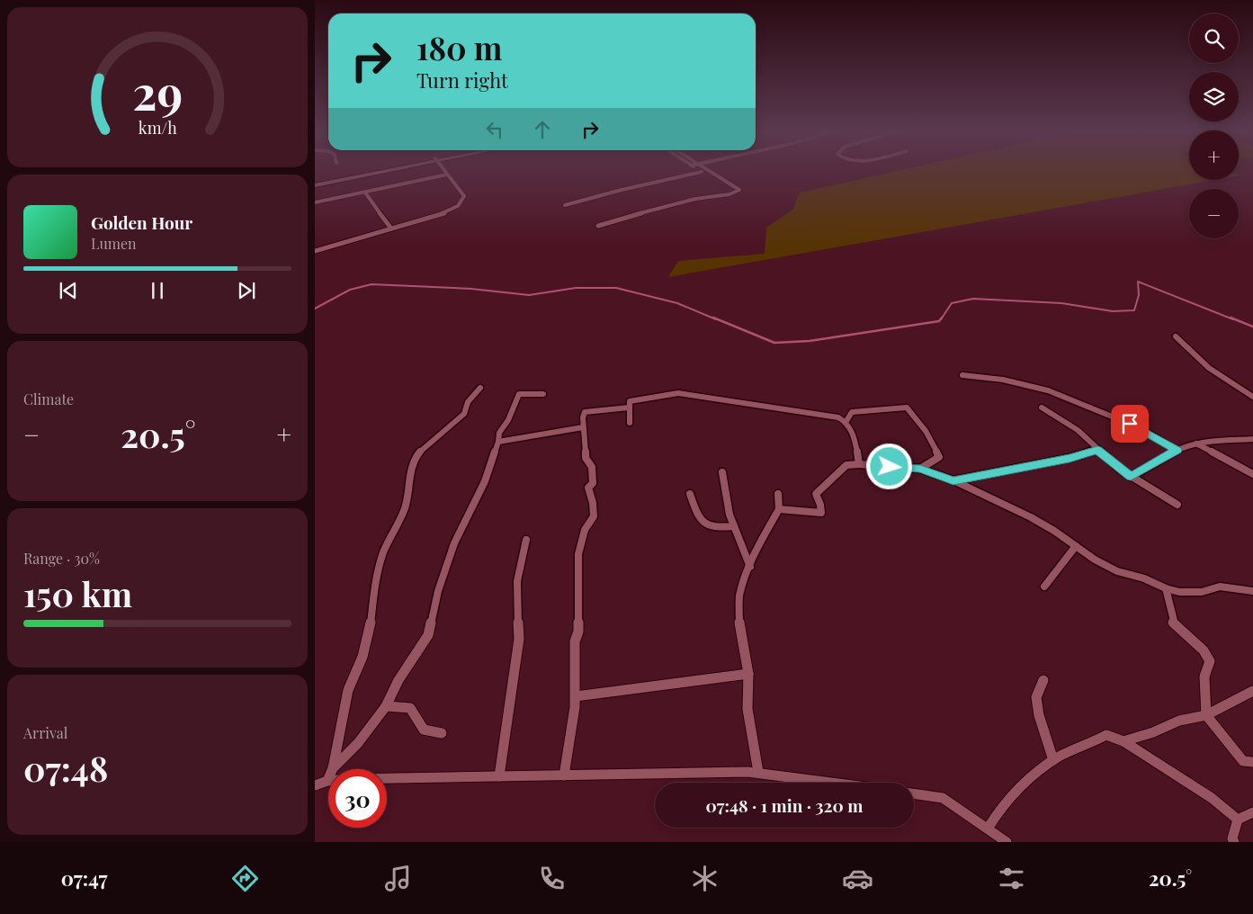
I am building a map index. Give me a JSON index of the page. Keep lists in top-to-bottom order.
{
  "page": {
    "map_buttons": ["+", "−"],
    "turn": ["180 m", "Turn right"],
    "song": ["Golden Hour", "Lumen"],
    "tile": [
      "Climate",
      ["Range · 30%", "150 km"],
      ["Arrival", "07:48"]
    ],
    "heat": ["−", "20.5°", "+"],
    "limit": "30",
    "trip": "07:48 · 1 min · 320 m",
    "tabs": ["07:47", "20.5°"],
    "gauge": ["29", "km/h"]
  }
}
